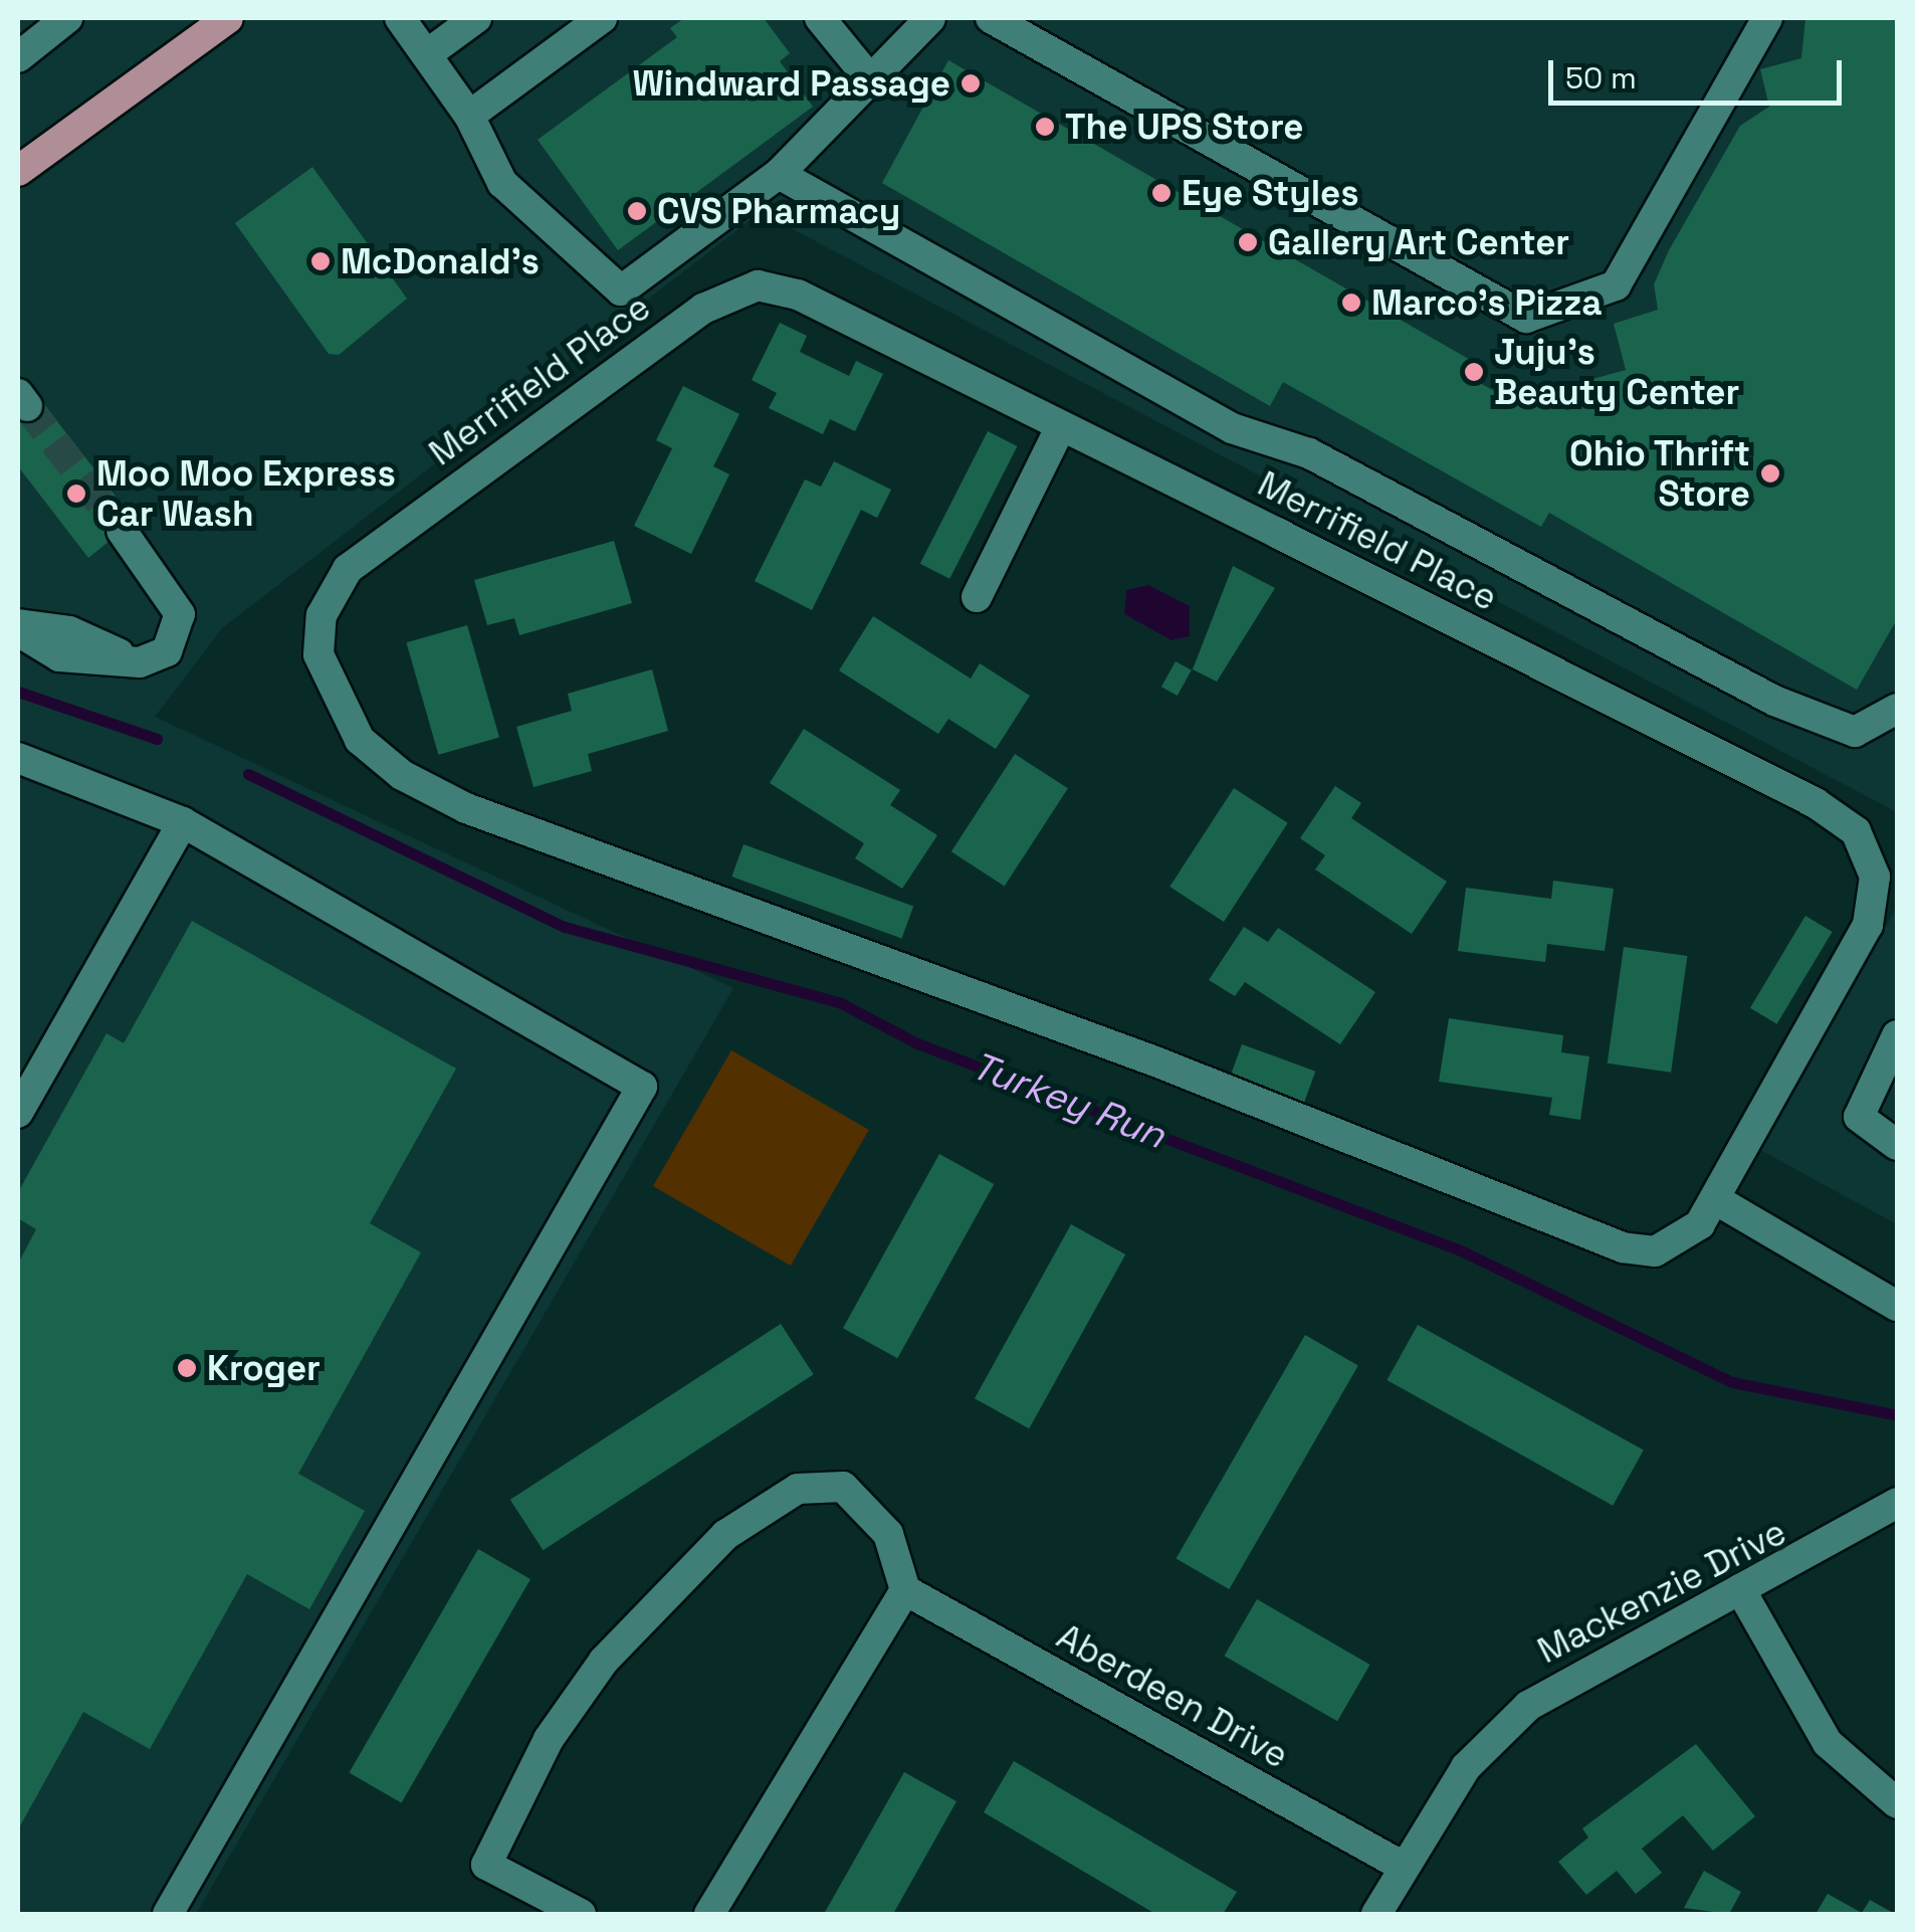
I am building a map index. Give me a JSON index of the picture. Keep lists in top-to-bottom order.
{
  "streets": {
    "street": ["Merrifield Place", "Mackenzie Drive", "Aberdeen Drive"]
  },
  "crossings": [
    ["Mackenzie Drive", "Aberdeen Drive"]
  ],
  "water": ["Turkey Run"],
  "places": [
    "Windward Passage",
    "The UPS Store",
    "Eye Styles",
    "CVS Pharmacy",
    "Gallery Art Center",
    "McDonald's",
    "Marco's Pizza",
    "Juju's Beauty Center",
    "Ohio Thrift Store",
    "Moo Moo Express Car Wash",
    "Kroger"
  ],
  "scale_bar": "50 m"
}
